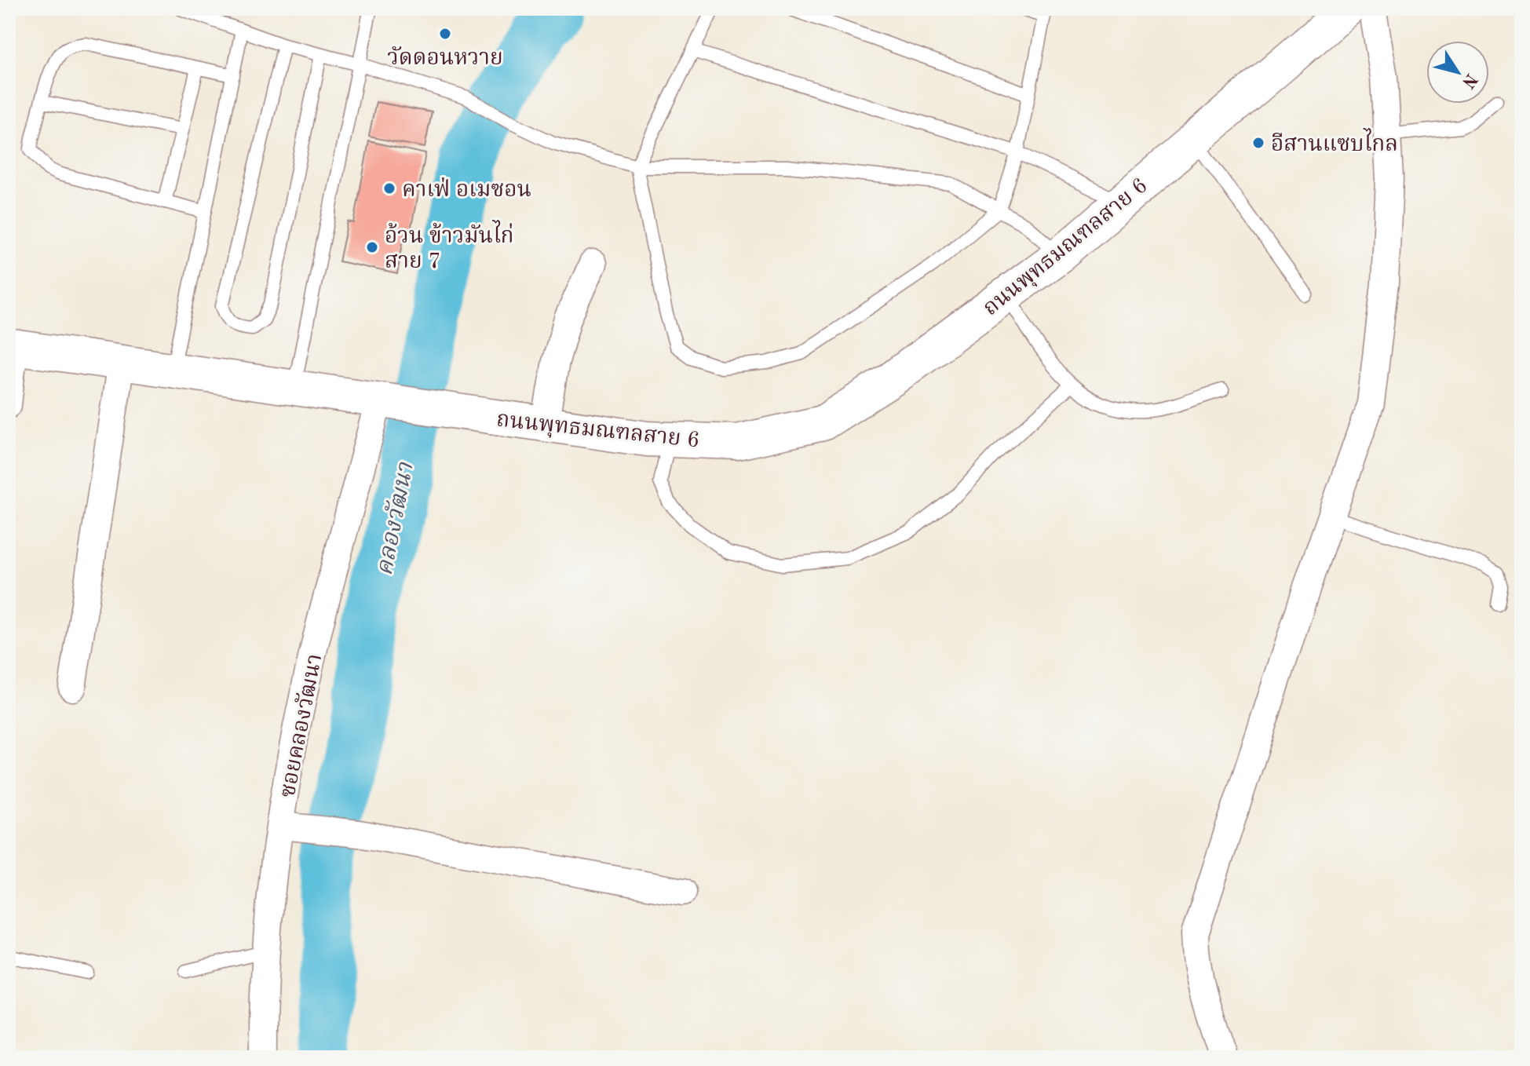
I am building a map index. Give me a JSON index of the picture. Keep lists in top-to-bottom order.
{
  "streets": {
    "main road": ["ถนนพุทธมณฑลสาย 6"],
    "street": ["ซอยคลองวัฒนา"]
  },
  "crossings": [
    ["ถนนพุทธมณฑลสาย 6", "ซอยคลองวัฒนา"]
  ],
  "water": ["คลองวัฒนา"],
  "places": [
    "วัดดอนหวาย",
    "อีสานแซบไกล",
    "คาเฟ่ อเมซอน",
    "อ้วน ข้าวมันไก่ สาย 7"
  ],
  "north": "bottom right"
}
